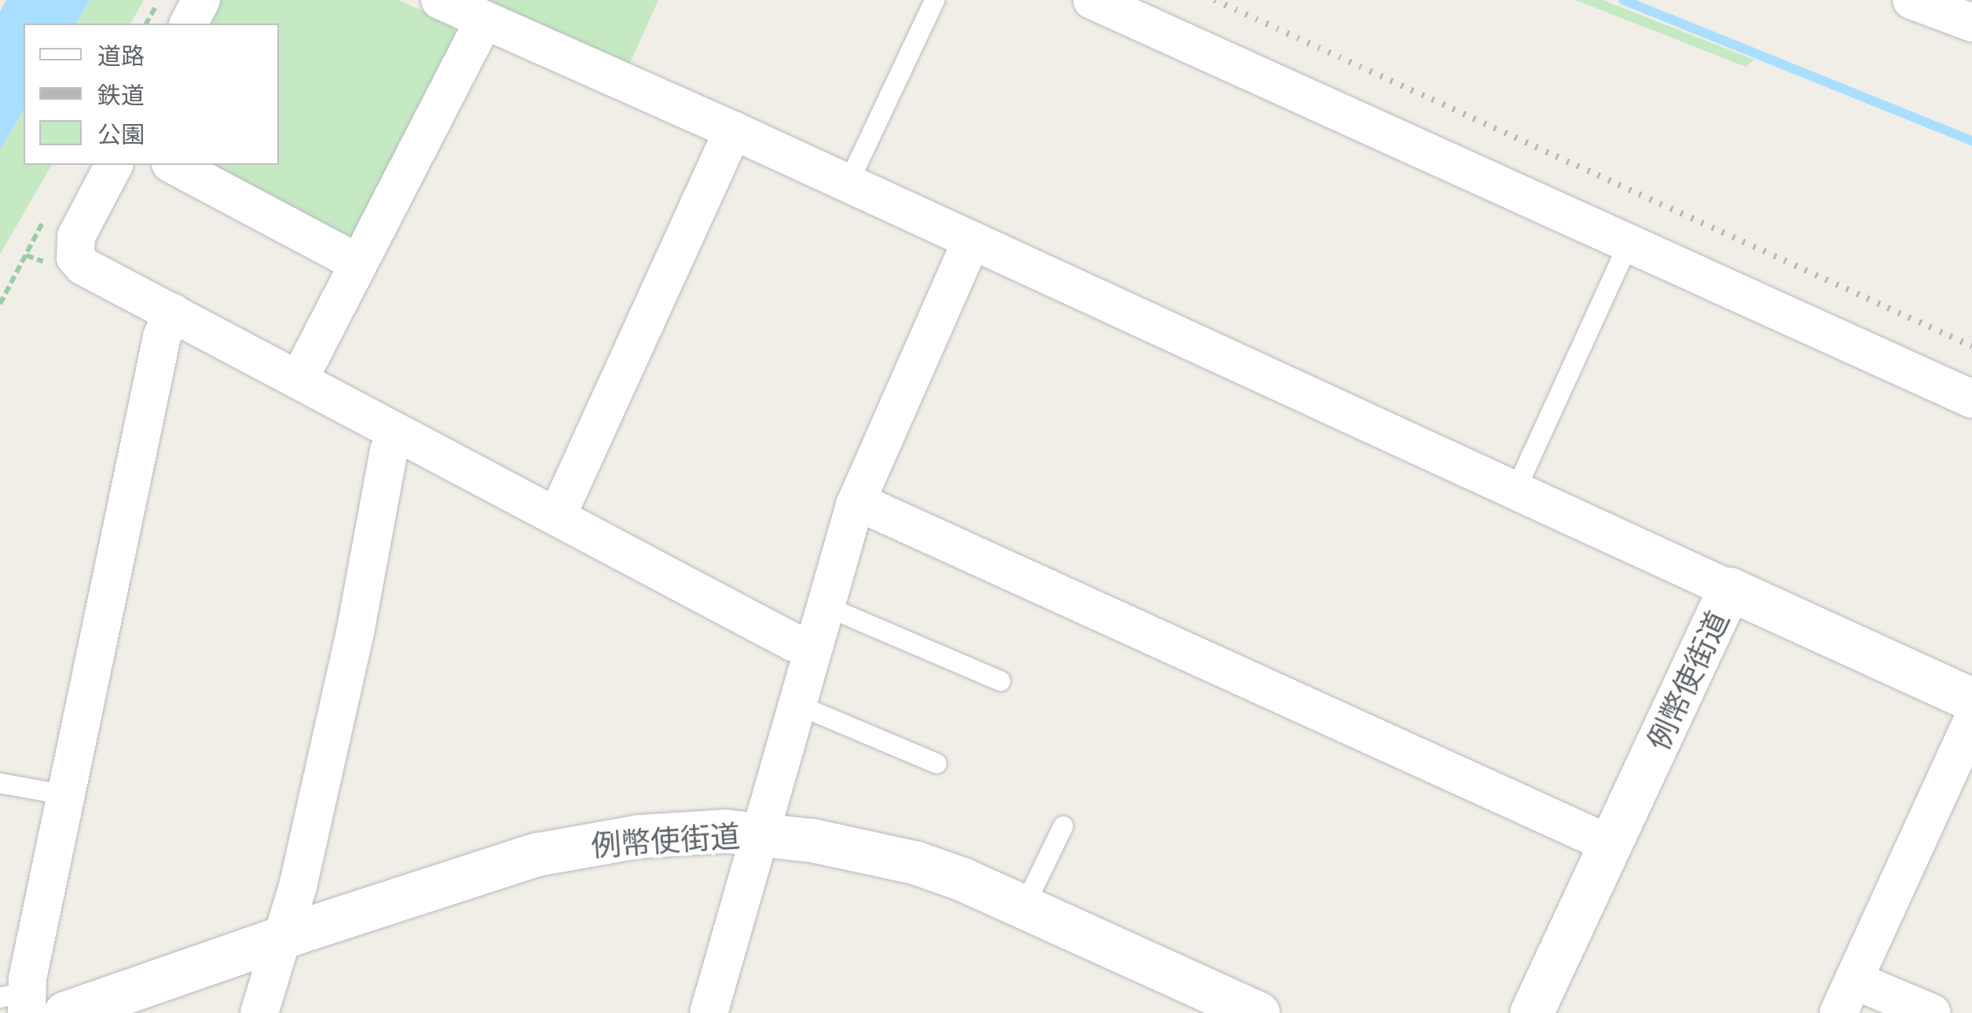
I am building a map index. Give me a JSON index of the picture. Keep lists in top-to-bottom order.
{
  "streets": {
    "main road": ["例幣使街道"]
  },
  "legend": ["道路", "鉄道", "公園"]
}
